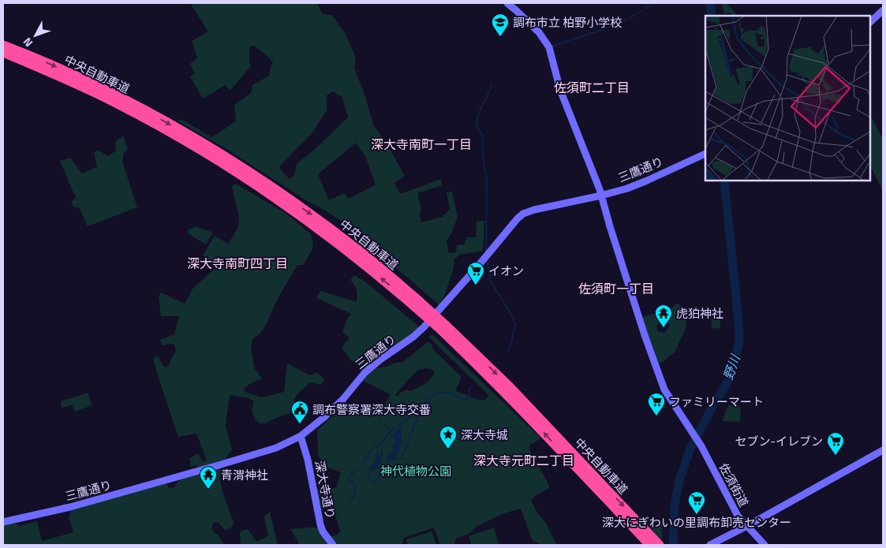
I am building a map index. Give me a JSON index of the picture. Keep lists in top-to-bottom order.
{
  "streets": {
    "highway": ["中央自動車道"],
    "street": ["三鷹通り", "佐須街道", "深大寺通り"]
  },
  "crossings": [
    ["三鷹通り", "佐須街道"],
    ["三鷹通り", "深大寺通り"]
  ],
  "districts": [
    "佐須町二丁目",
    "深大寺南町一丁目",
    "深大寺南町四丁目",
    "佐須町一丁目",
    "深大寺元町二丁目"
  ],
  "water": ["野川"],
  "parks": ["神代植物公園"],
  "places": {
    "school or university": ["調布市立 柏野小学校"],
    "supermarket": [
      "イオン",
      "ファミリーマート",
      "セブン-イレブン",
      "深大にぎわいの里調布卸売センター"
    ],
    "temple": ["虎狛神社", "青渭神社"],
    "public building": ["調布警察署深大寺交番"],
    "place": ["深大寺城"]
  },
  "north": "bottom left"
}
